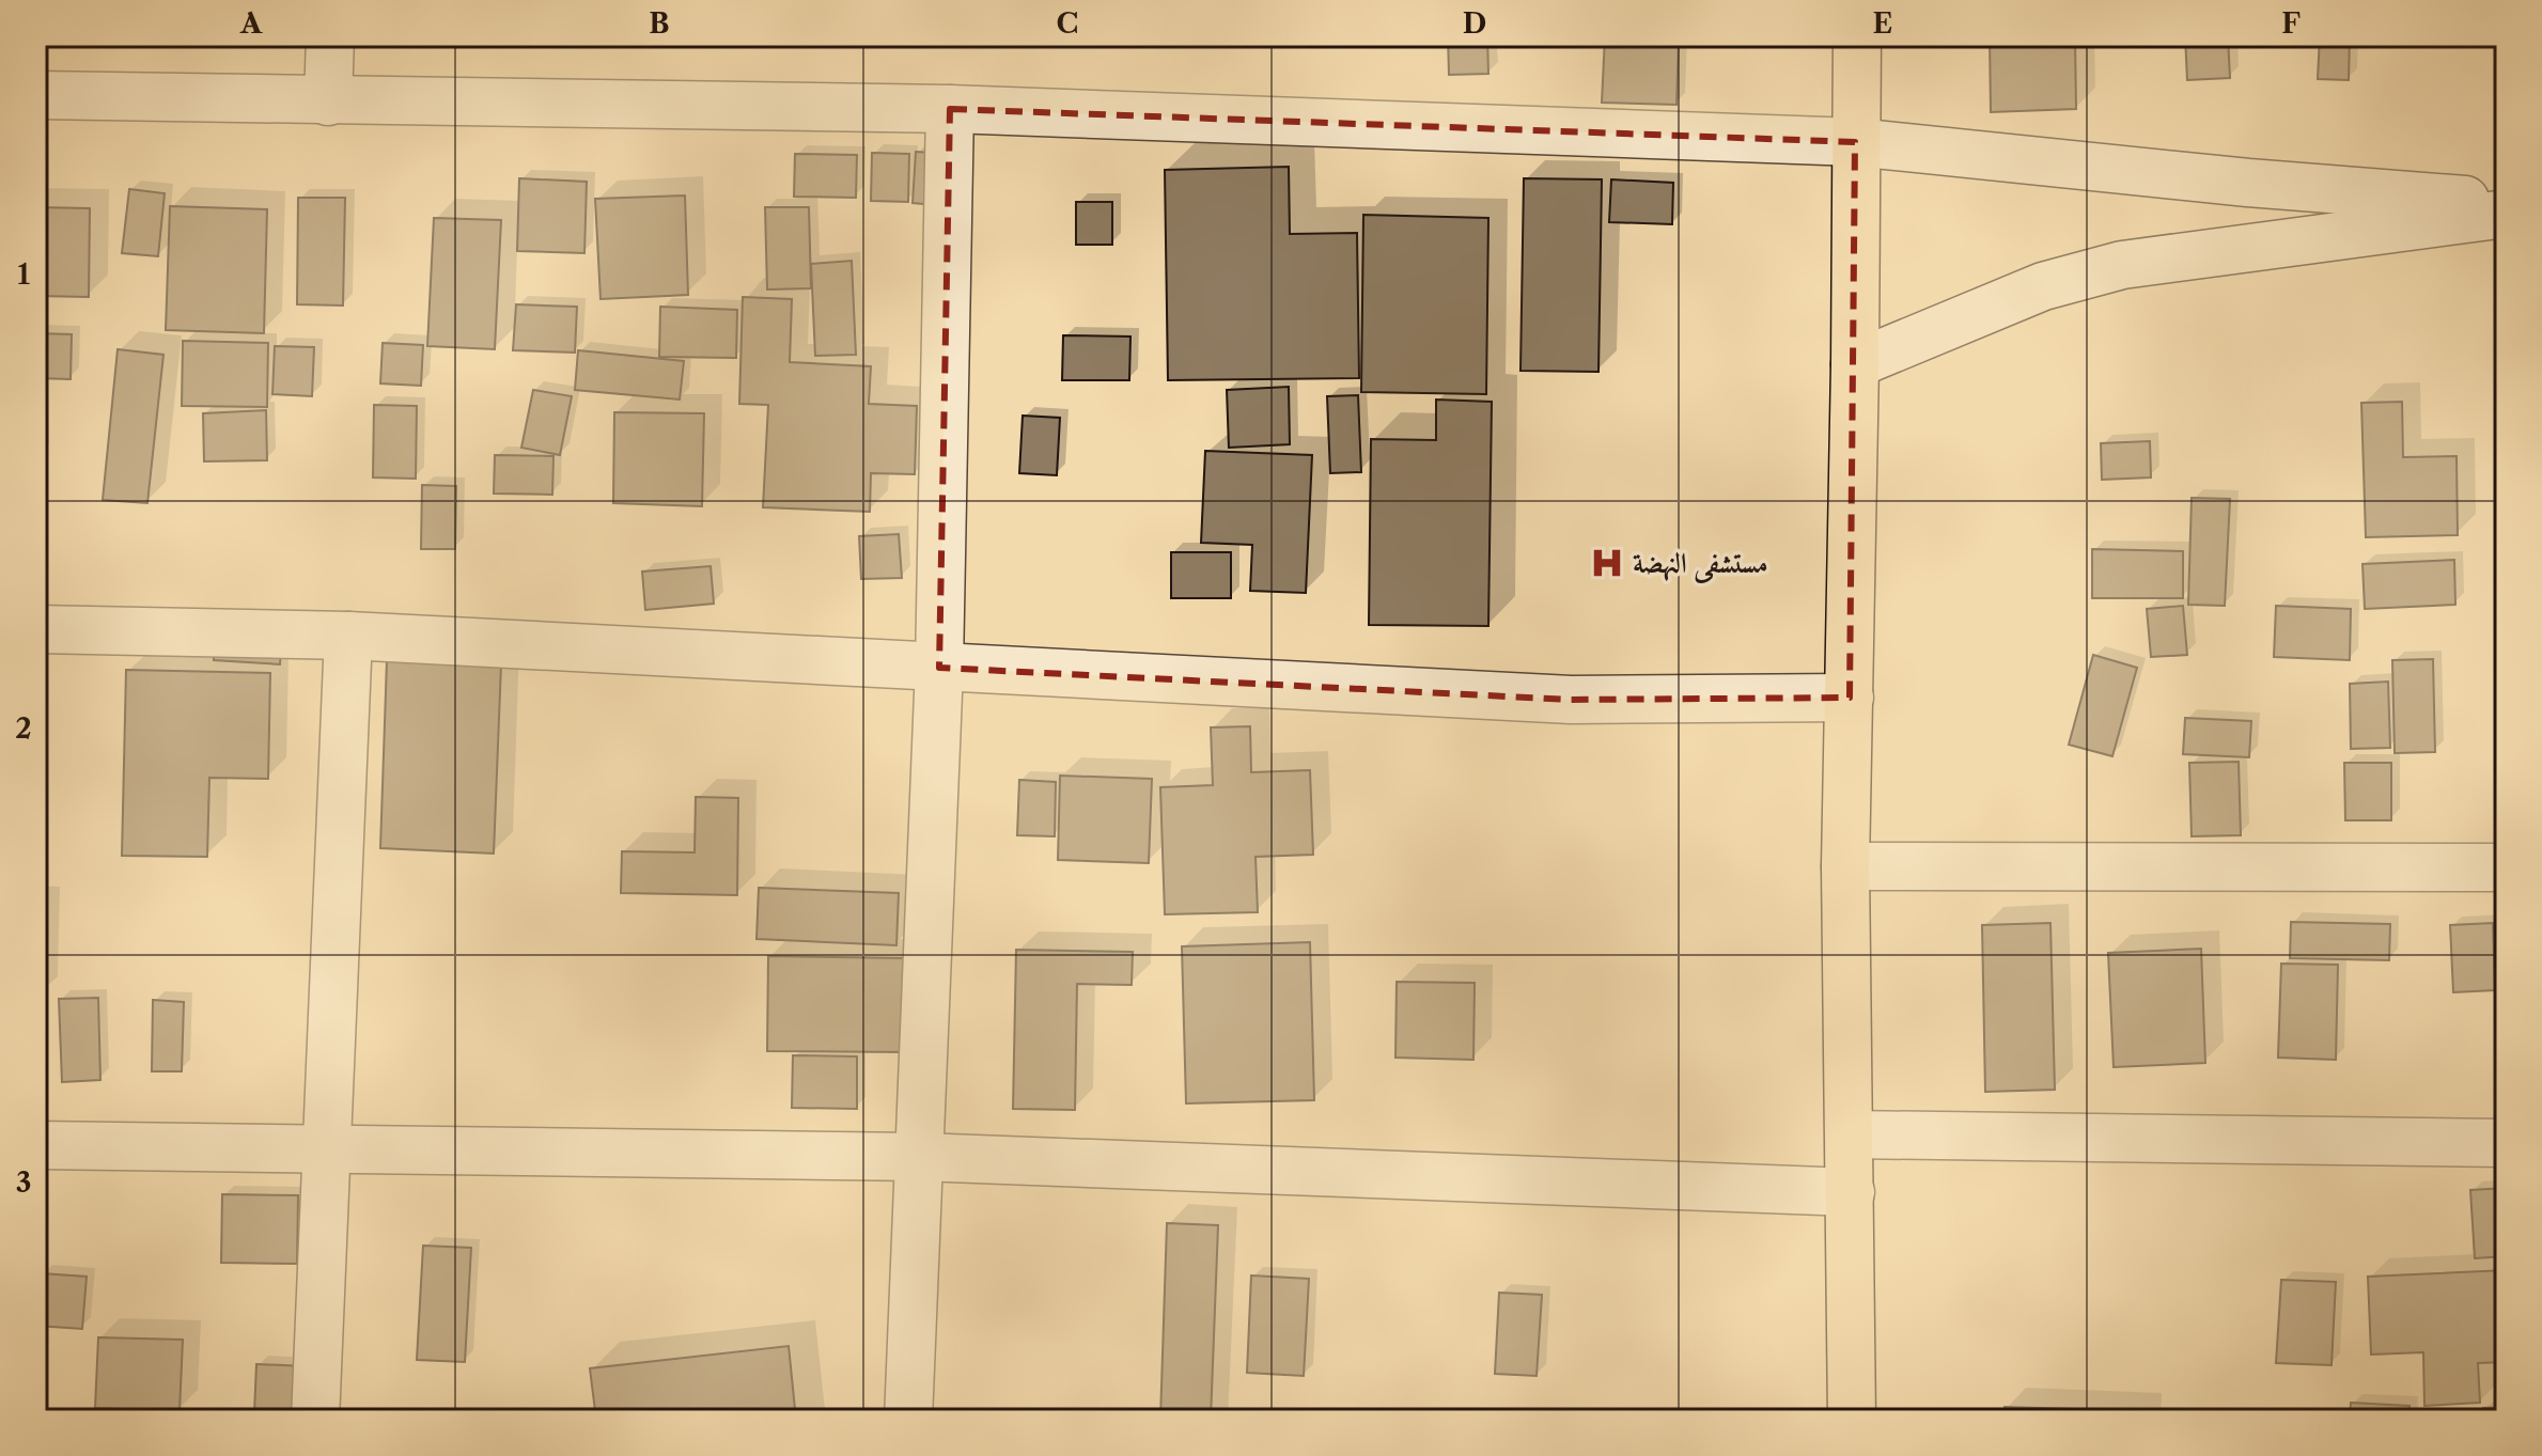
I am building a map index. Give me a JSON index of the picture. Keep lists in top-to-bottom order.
{
  "places": {
    "hospital": ["مستشفى النهضة"]
  },
  "grid": {
    "columns": [
      "A",
      "B",
      "C",
      "D",
      "E",
      "F"
    ],
    "rows": ["1", "2", "3"]
  }
}
